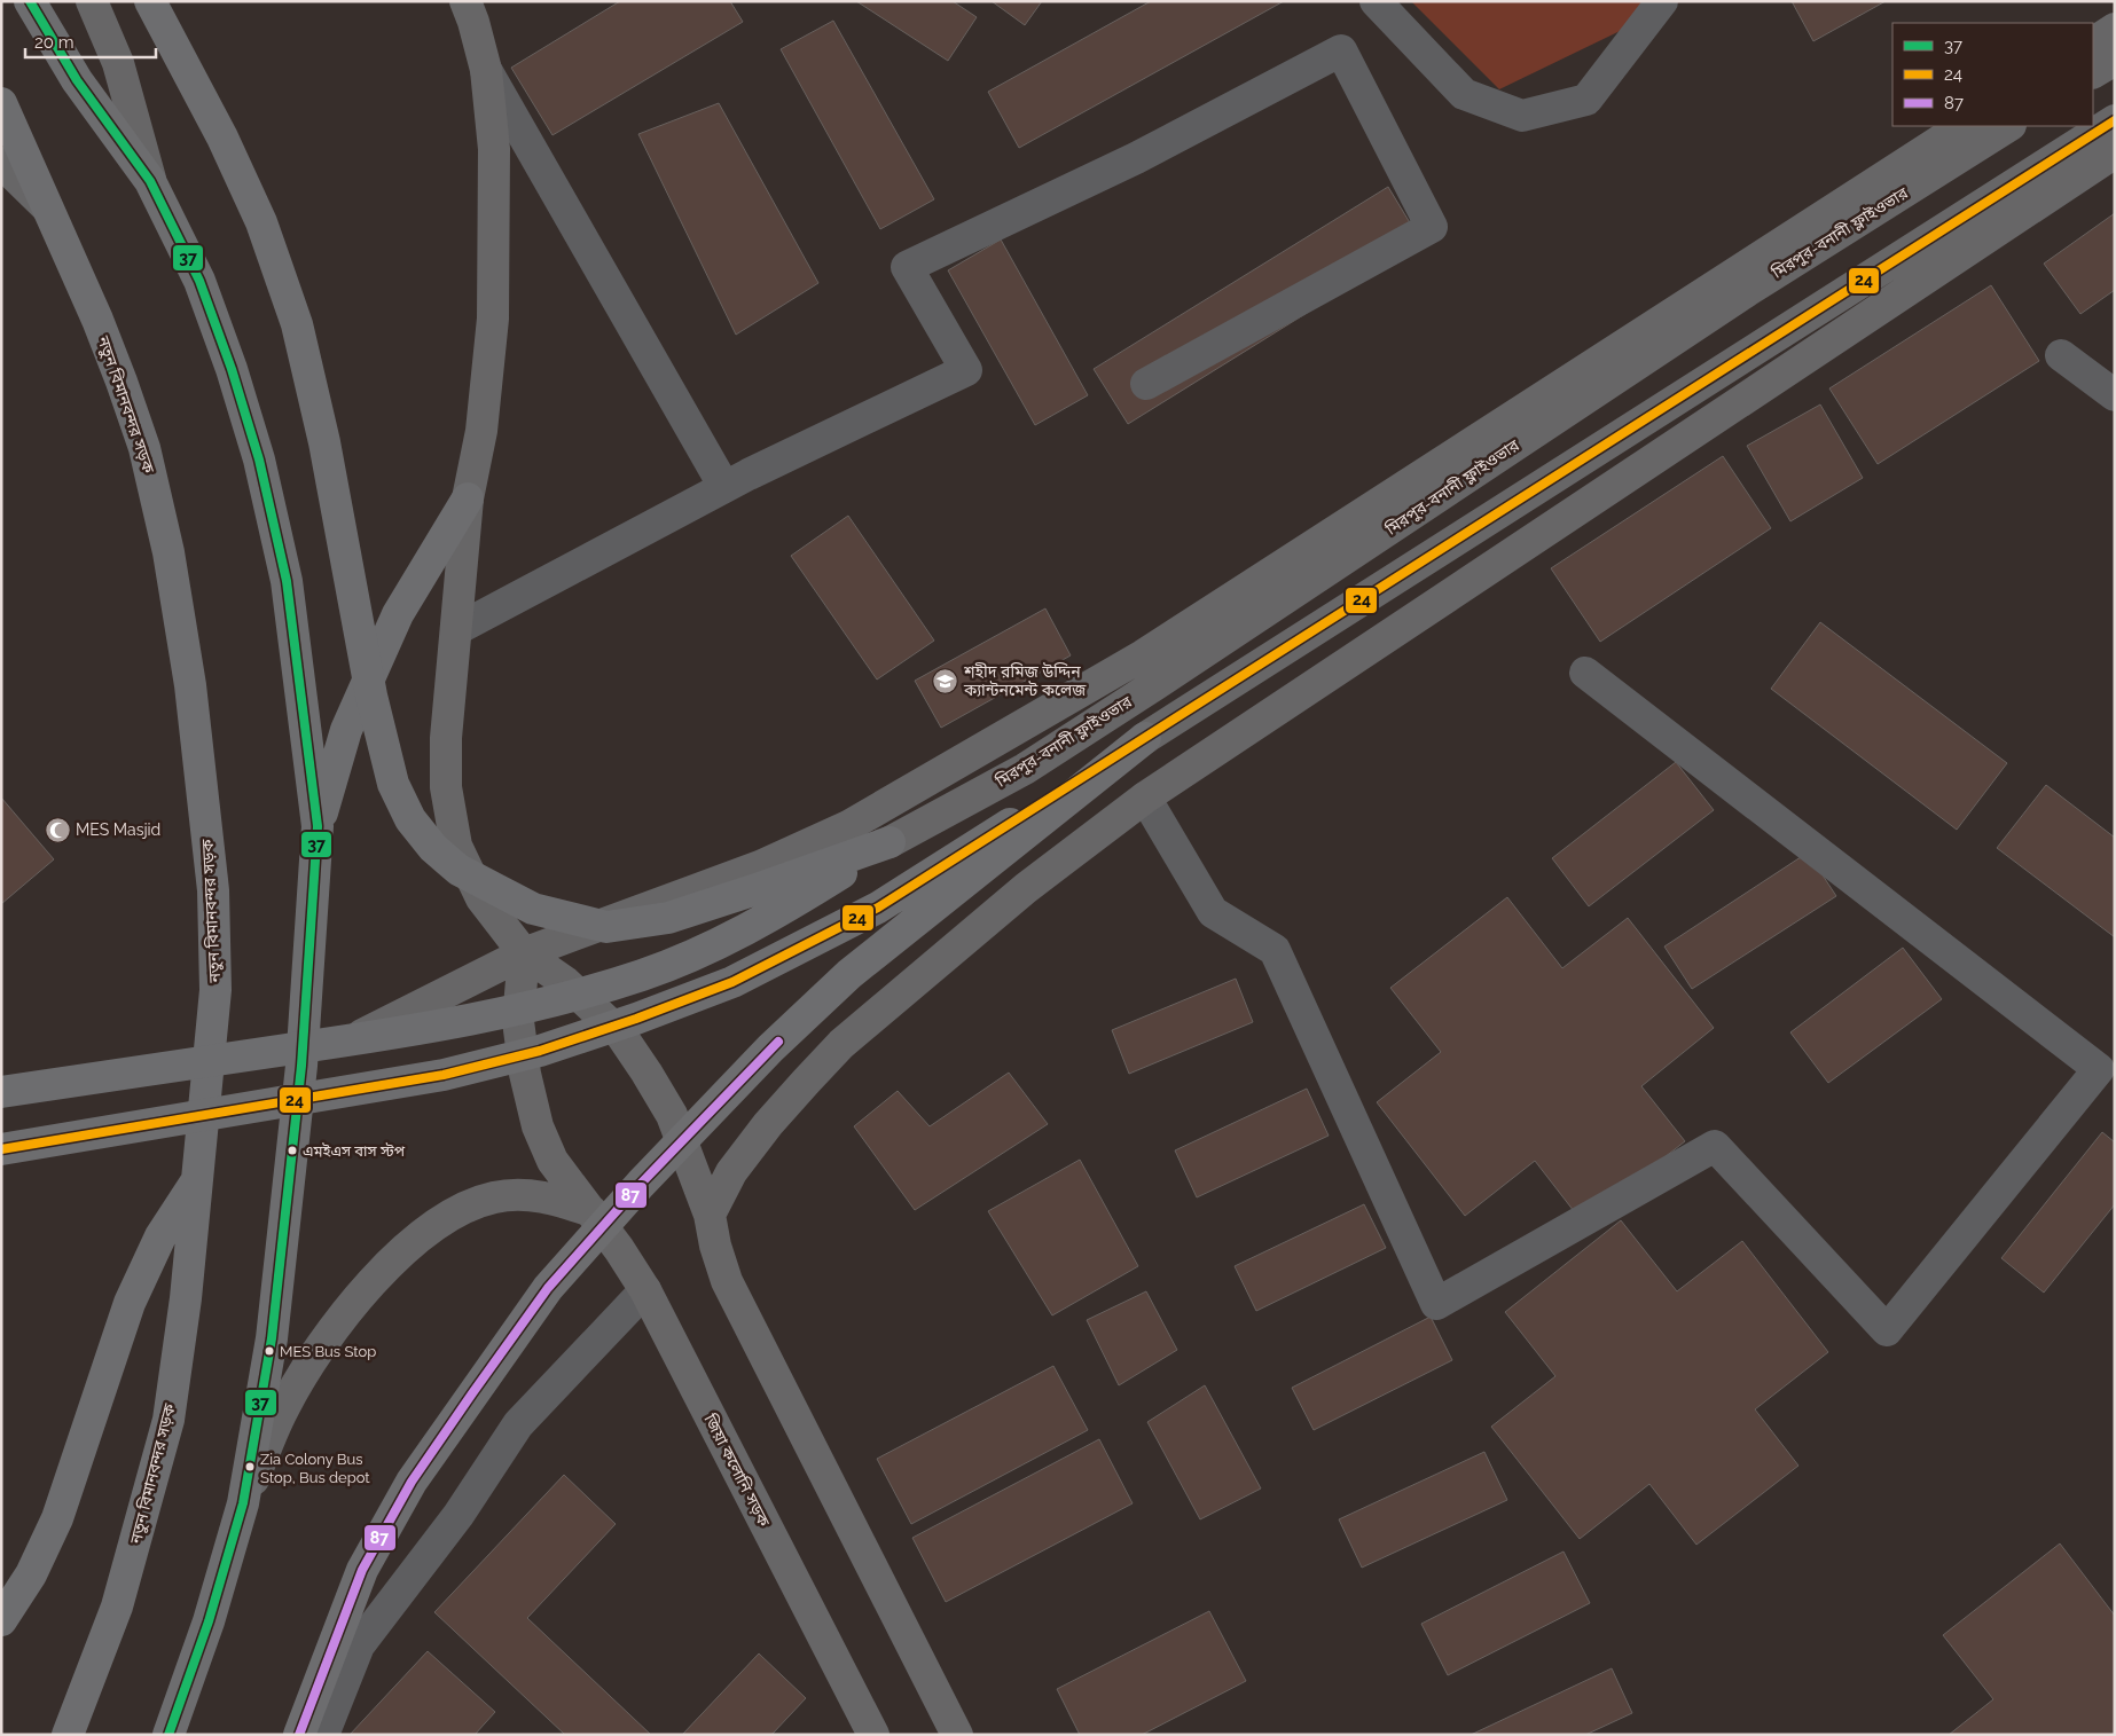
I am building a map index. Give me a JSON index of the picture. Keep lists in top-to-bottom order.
{
  "streets": {
    "highway": ["নতুন বিমানবন্দর সড়ক"],
    "main road": ["মিরপুর-বনানী ফ্লাইওভার", "জিয়া কলোনি সড়ক"]
  },
  "places": {
    "school or university": ["শহীদ রমিজ উদ্দিন ক্যান্টনমেন্ট কলেজ"],
    "mosque": ["MES Masjid"],
    "other": ["এমইএস বাস স্টপ", "MES Bus Stop", "Zia Colony Bus Stop, Bus depot"]
  },
  "lines": ["transit line 37", "transit line 24", "transit line 87"],
  "legend": ["37", "24", "87"],
  "scale_bar": "20 m"
}
